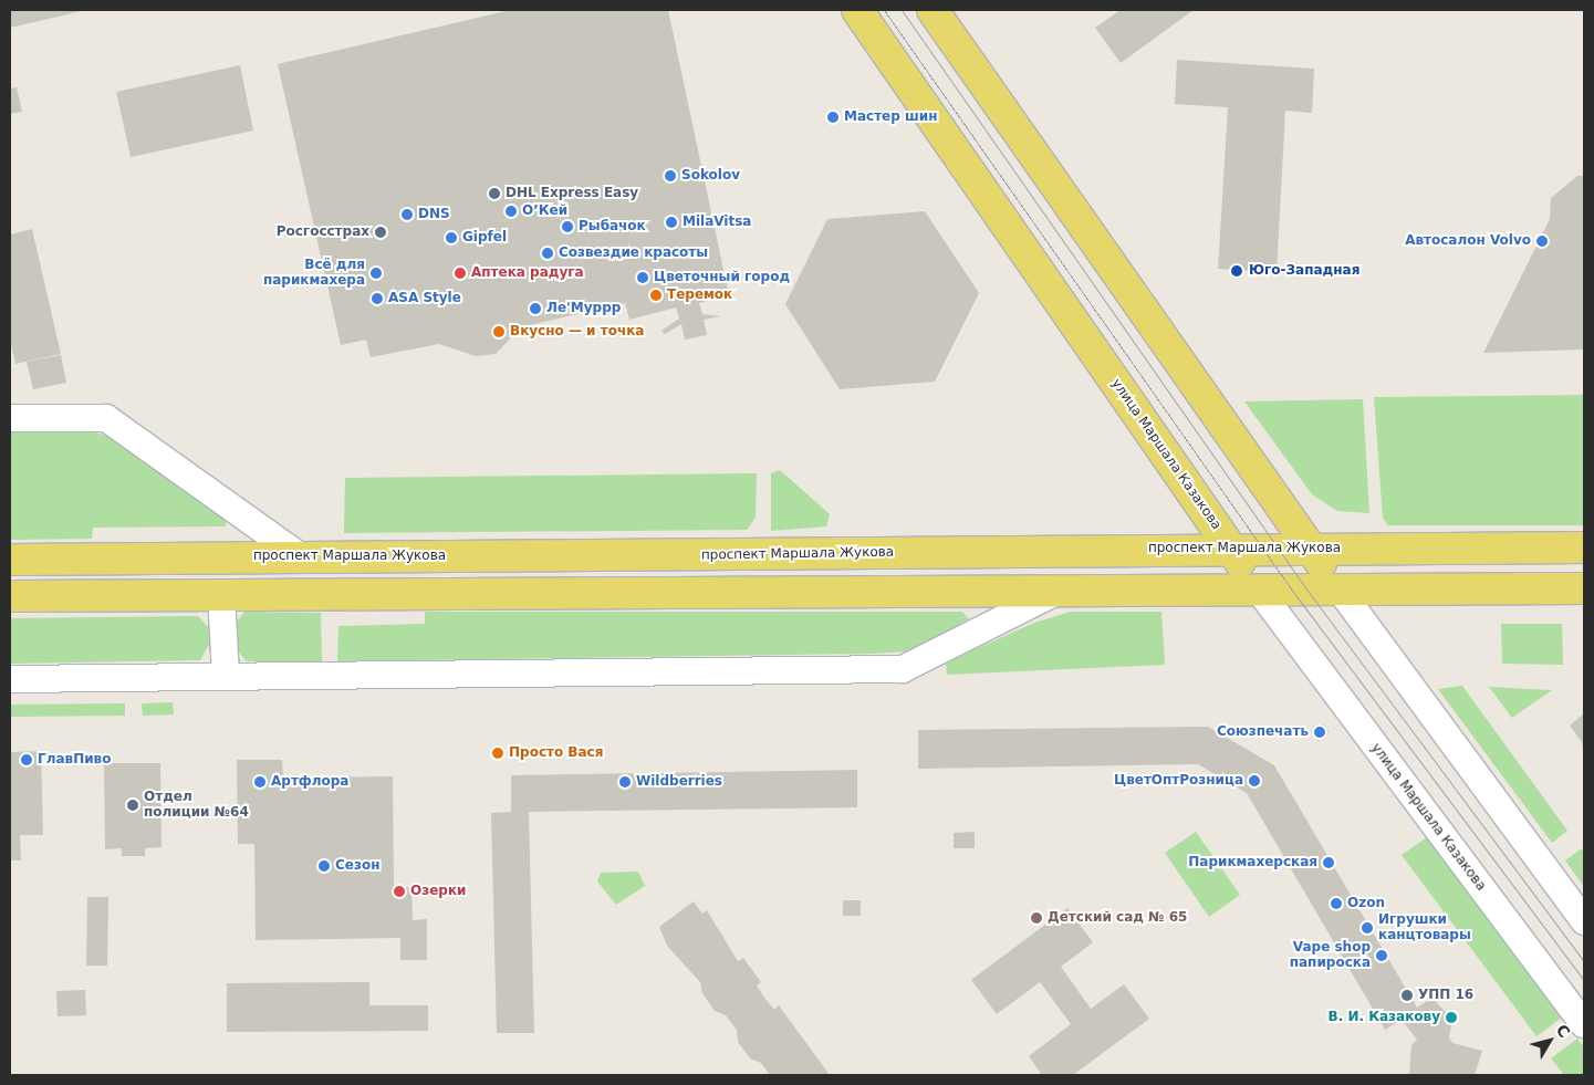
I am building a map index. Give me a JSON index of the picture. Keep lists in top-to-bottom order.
{
  "streets": {
    "main road": ["улица Маршала Казакова", "проспект Маршала Жукова"]
  },
  "crossings": [
    ["улица Маршала Казакова", "проспект Маршала Жукова"]
  ],
  "places": [
    "Мастер шин",
    "Sokolov",
    "DHL Express Easy",
    "О’Кей",
    "DNS",
    "MilaVitsa",
    "Рыбачок",
    "Росгосстрах",
    "Gipfel",
    "Автосалон Volvo",
    "Созвездие красоты",
    "Юго-Западная",
    "Всё для парикмахера",
    "Аптека радуга",
    "Цветочный город",
    "Теремок",
    "ASA Style",
    "Ле'Муррр",
    "Вкусно — и точка",
    "Союзпечать",
    "Просто Вася",
    "ГлавПиво",
    "ЦветОптРозница",
    "Артфлора",
    "Wildberries",
    "Отдел полиции №64",
    "Парикмахерская",
    "Сезон",
    "Озерки",
    "Ozon",
    "Детский сад № 65",
    "Игрушки канцтовары",
    "Vape shop папироска",
    "УПП 16",
    "В. И. Казакову"
  ],
  "north": "top right"
}
